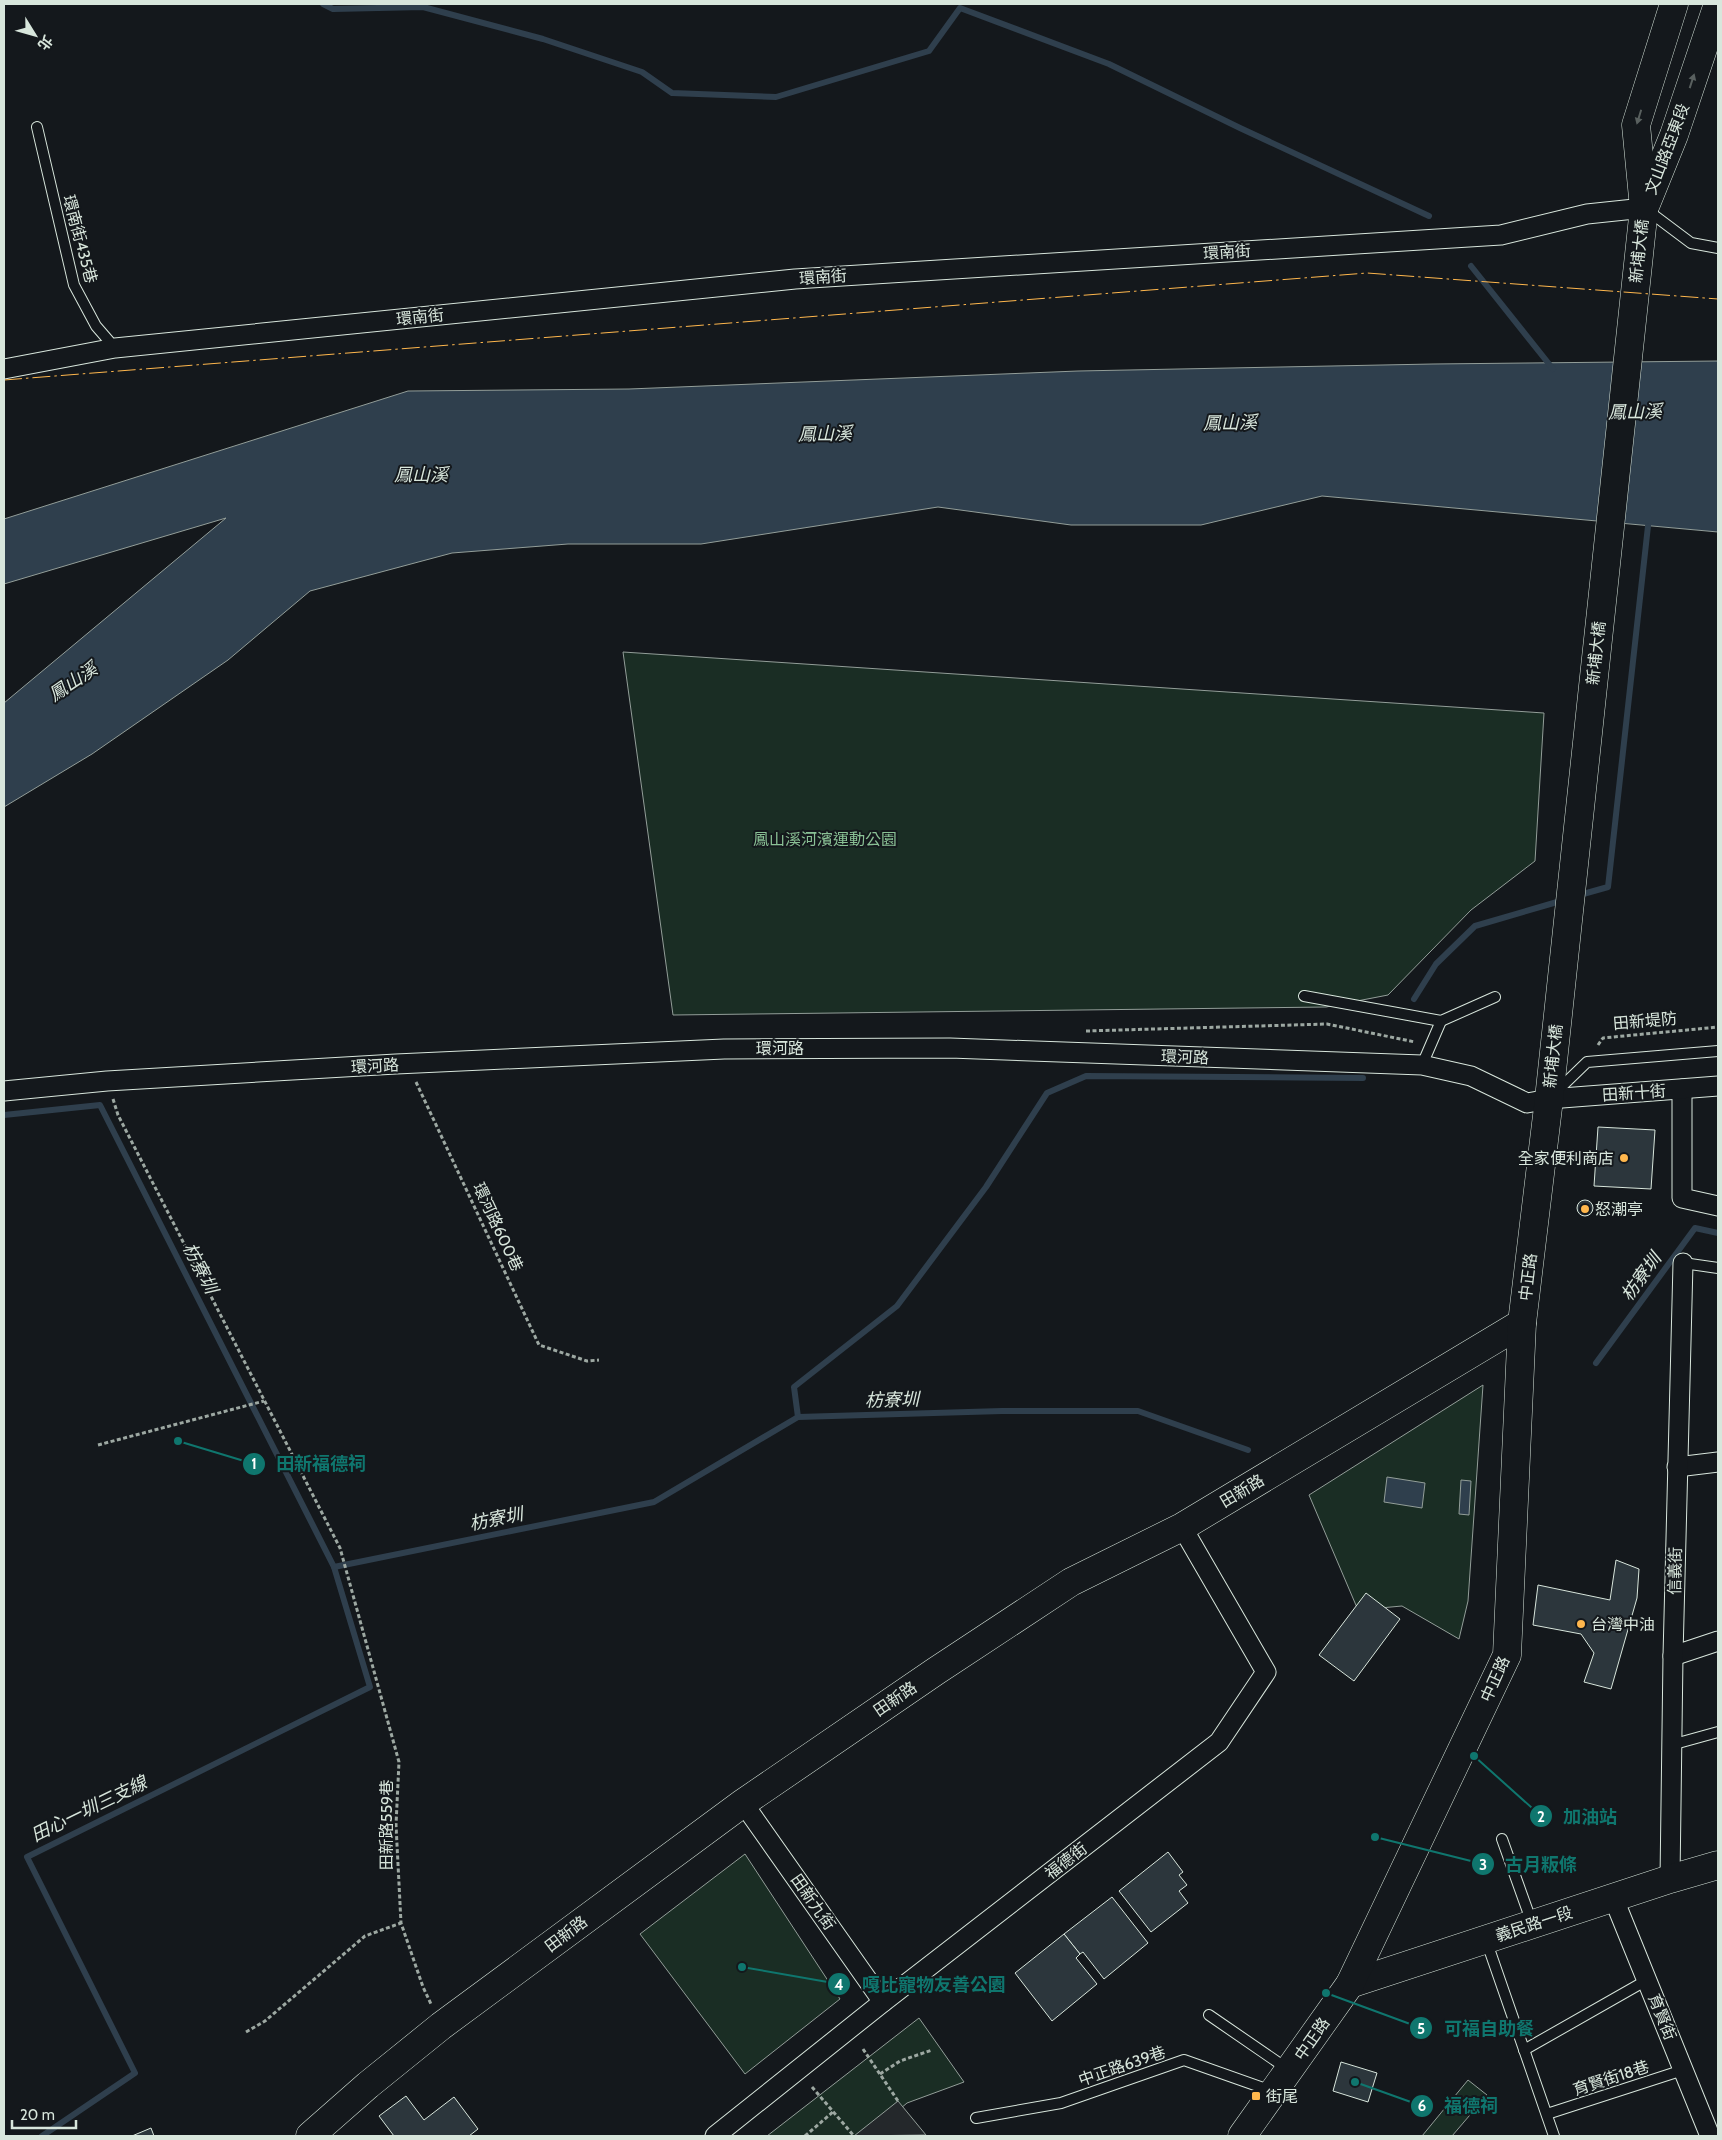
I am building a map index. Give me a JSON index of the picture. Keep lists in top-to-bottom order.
{
  "streets": {
    "main road": [
      "文山路亞東段",
      "新埔大橋",
      "中正路",
      "田新路",
      "義民路一段"
    ],
    "street": [
      "環南街",
      "環河路",
      "田新十街",
      "信義街",
      "福德街",
      "田新九街",
      "育賢街"
    ],
    "lane": ["環南街435巷", "中正路639巷", "育賢街18巷"],
    "path": ["田新堤防", "環河路600巷", "田新路559巷"]
  },
  "crossings": [
    ["文山路亞東段", "新埔大橋"],
    ["文山路亞東段", "環南街"],
    ["環南街435巷", "環南街"],
    ["新埔大橋", "環南街"],
    ["新埔大橋", "環河路"],
    ["新埔大橋", "田新十街"],
    ["新埔大橋", "中正路"],
    ["環河路", "田新十街"],
    ["環河路", "環河路600巷"],
    ["環河路", "中正路"],
    ["環河路", "田新路559巷"],
    ["田新十街", "中正路"],
    ["中正路", "田新路"],
    ["中正路", "義民路一段"],
    ["中正路", "中正路639巷"],
    ["田新路", "田新路559巷"],
    ["田新路", "福德街"],
    ["田新路", "田新九街"],
    ["信義街", "義民路一段"],
    ["福德街", "田新九街"],
    ["義民路一段", "育賢街"],
    ["育賢街", "育賢街18巷"]
  ],
  "water": ["鳳山溪", "枋寮圳", "田心一圳三支線"],
  "parks": ["鳳山溪河濱運動公園"],
  "places": {
    "other": [
      "全家便利商店",
      "怒潮亭",
      "田新福德祠",
      "台灣中油",
      "加油站",
      "古月粄條",
      "嘎比寵物友善公園",
      "可福自助餐",
      "福德祠"
    ],
    "transit": ["街尾"]
  },
  "scale_bar": "20 m",
  "north": "bottom right"
}
